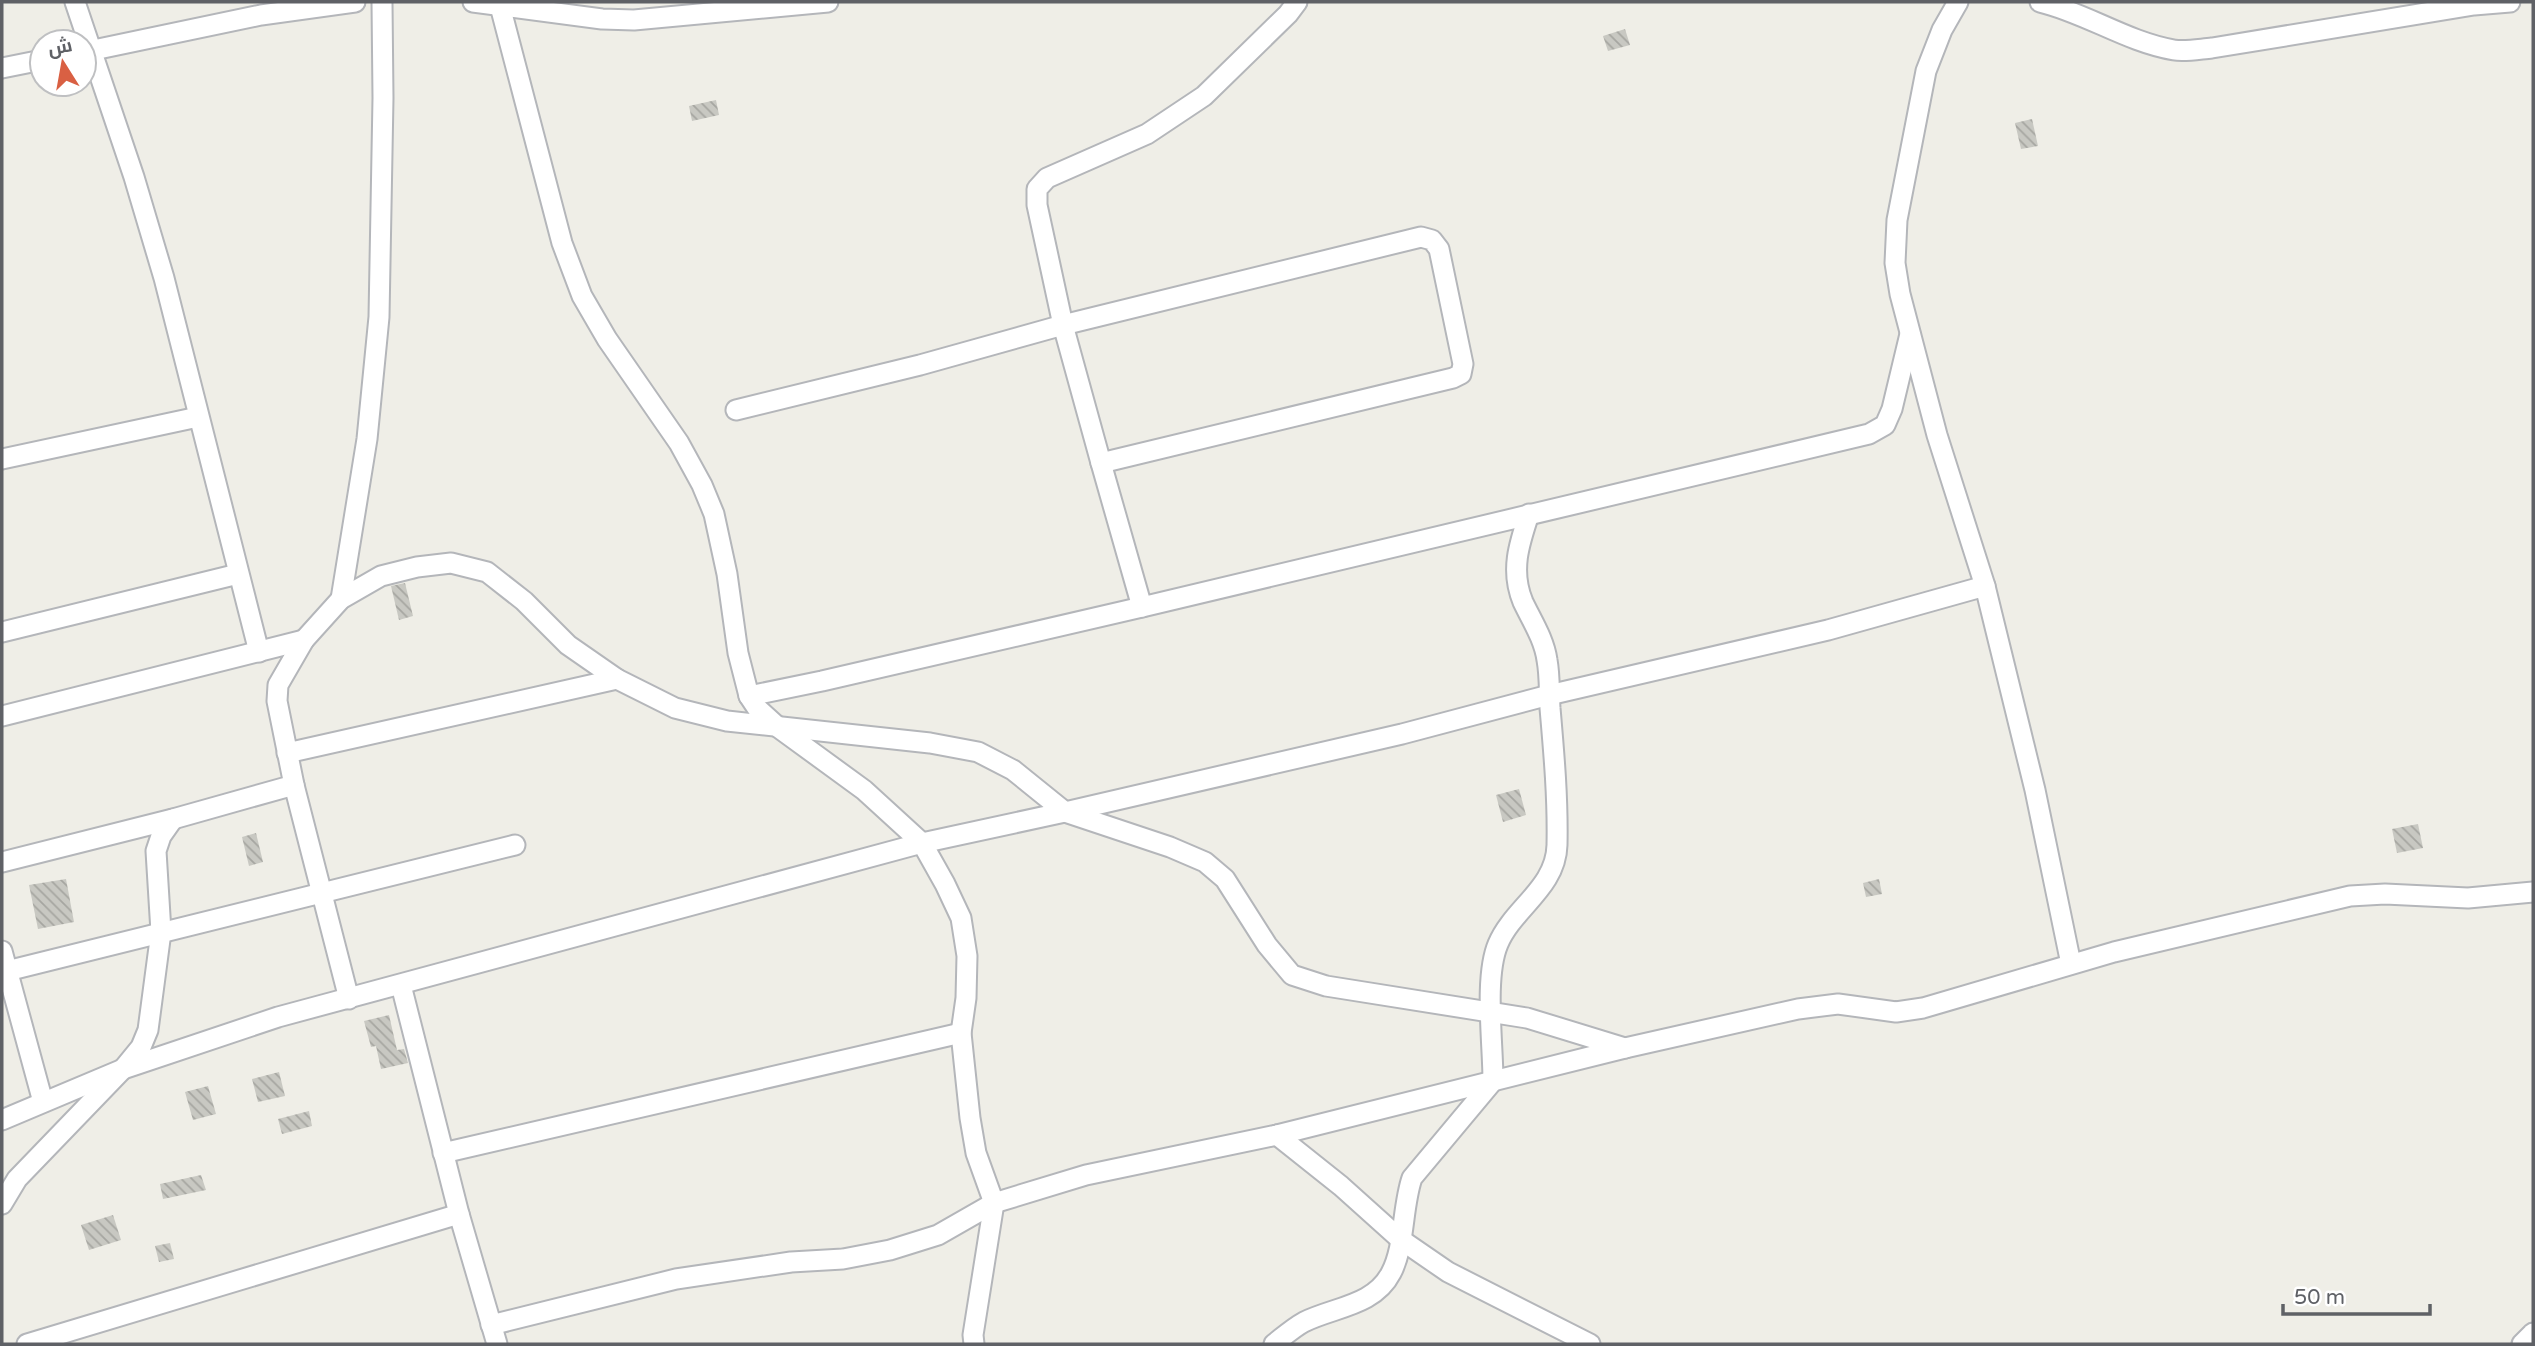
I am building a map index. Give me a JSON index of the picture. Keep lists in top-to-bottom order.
{
  "scale_bar": "50 m",
  "north": "top"
}
